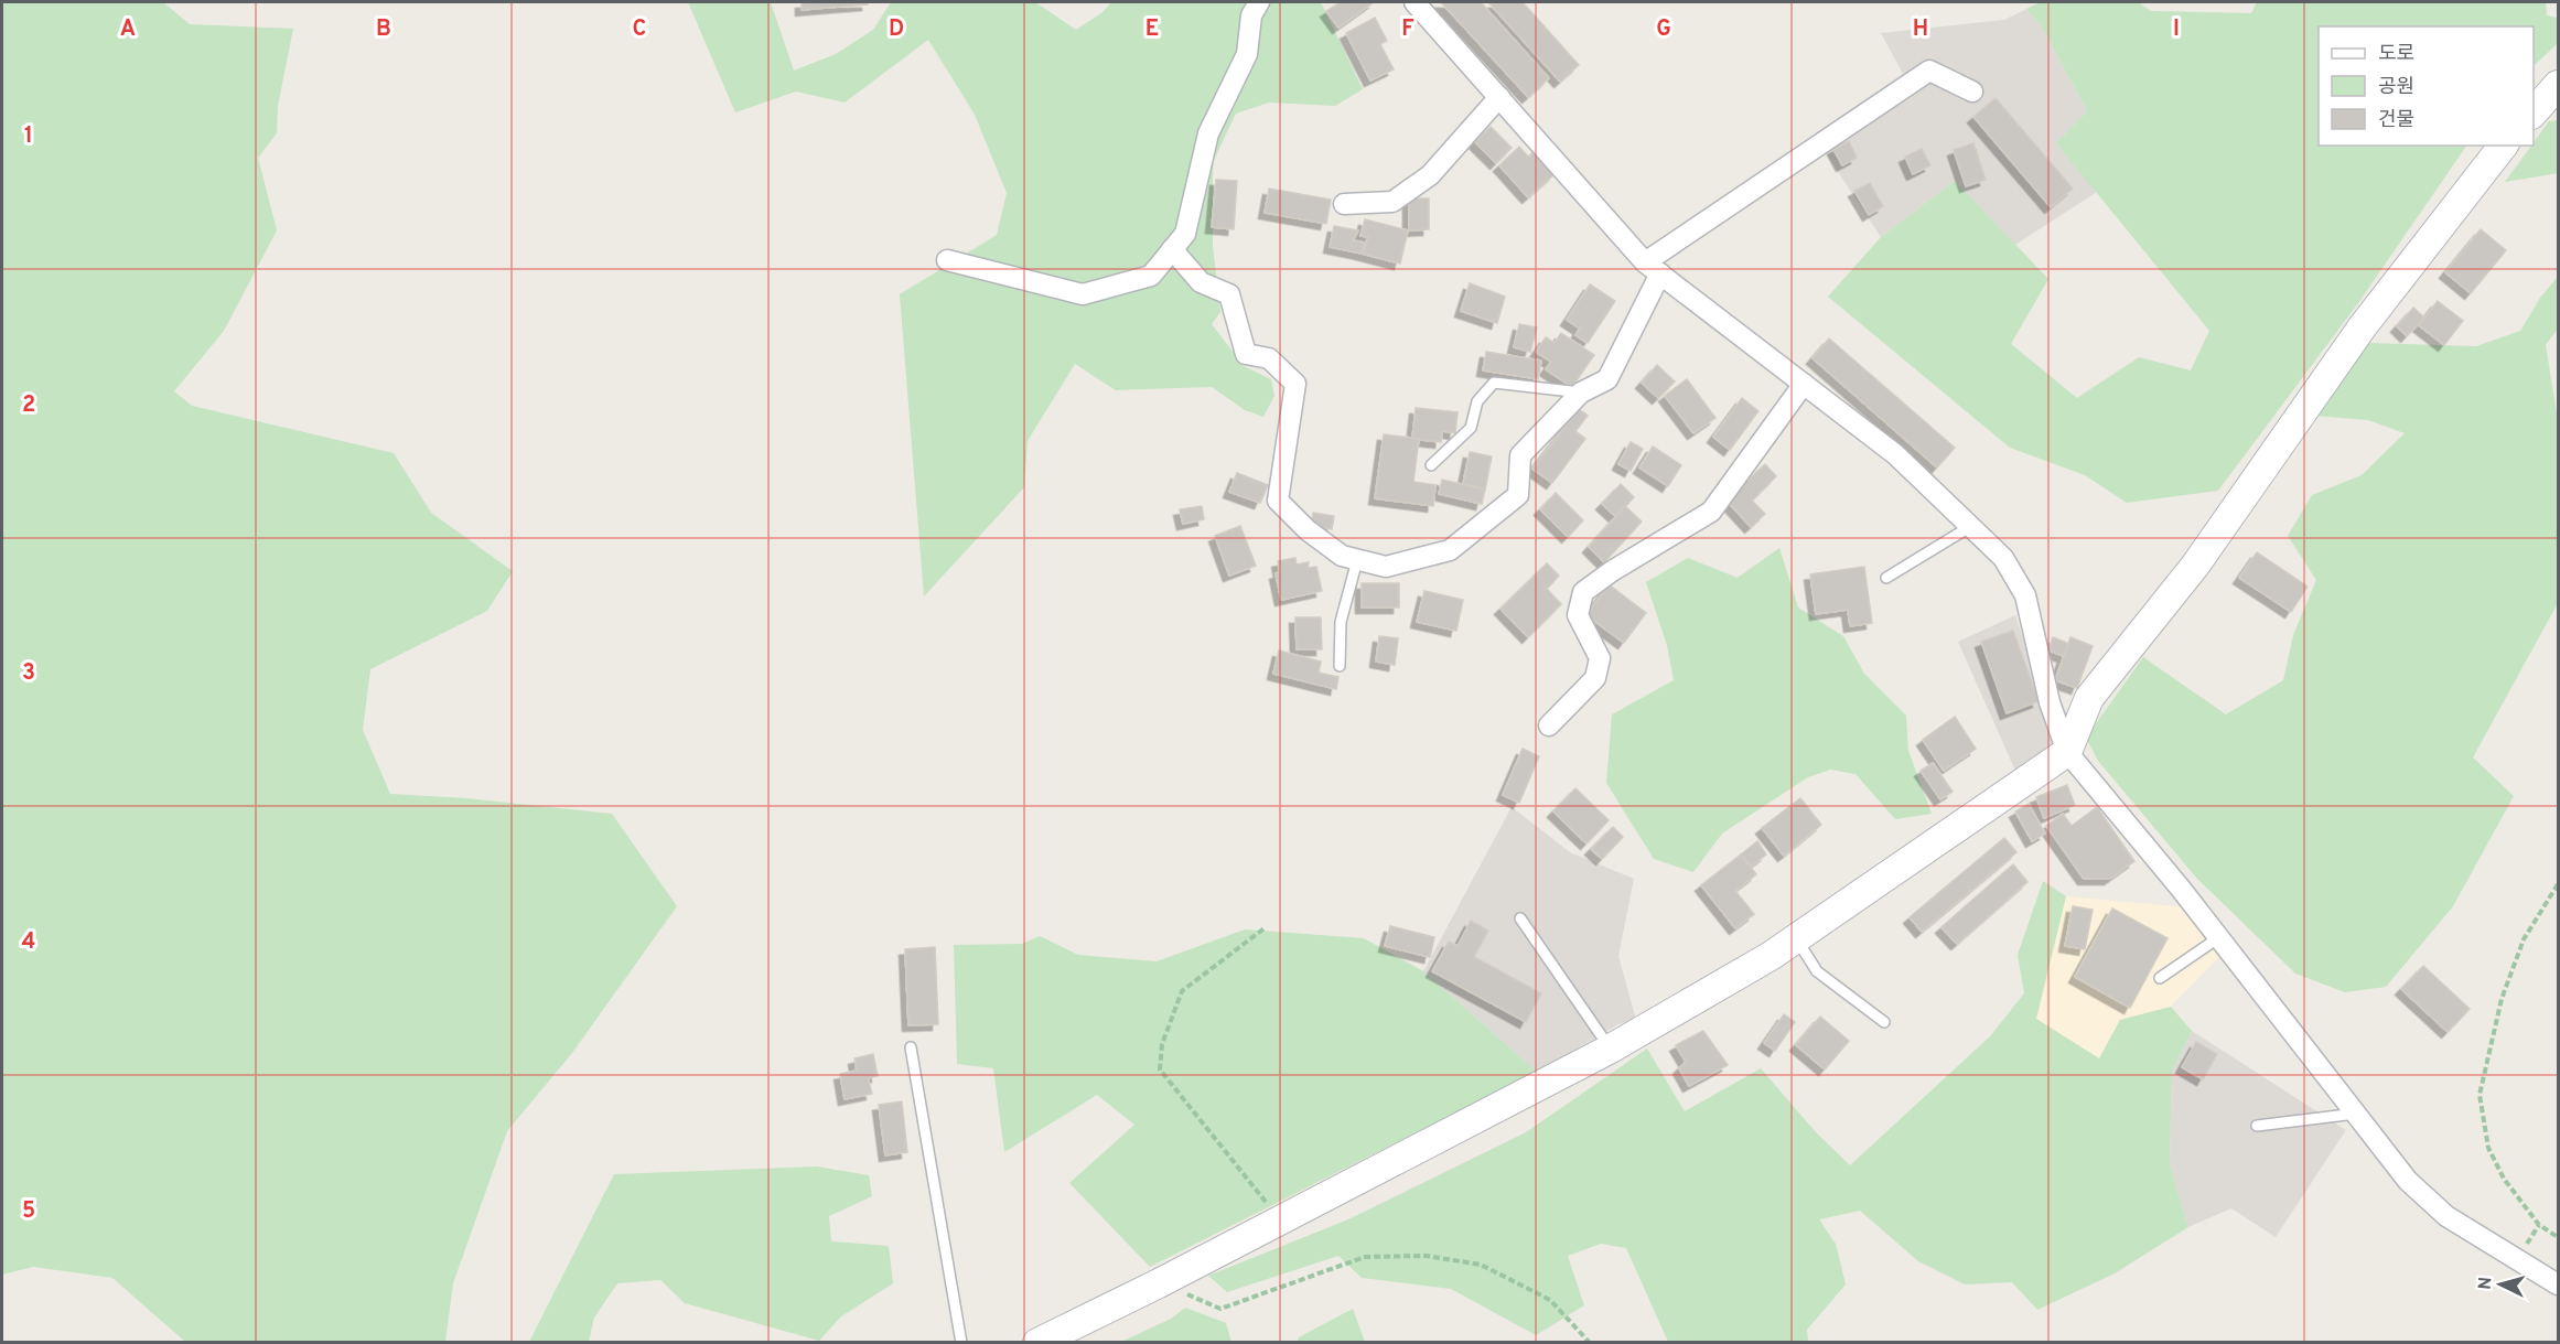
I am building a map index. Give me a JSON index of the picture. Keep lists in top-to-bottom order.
{
  "legend": ["도로", "공원", "건물"],
  "north": "left",
  "grid": {
    "columns": [
      "A",
      "B",
      "C",
      "D",
      "E",
      "F",
      "G",
      "H",
      "I"
    ],
    "rows": [
      "1",
      "2",
      "3",
      "4",
      "5"
    ]
  }
}
